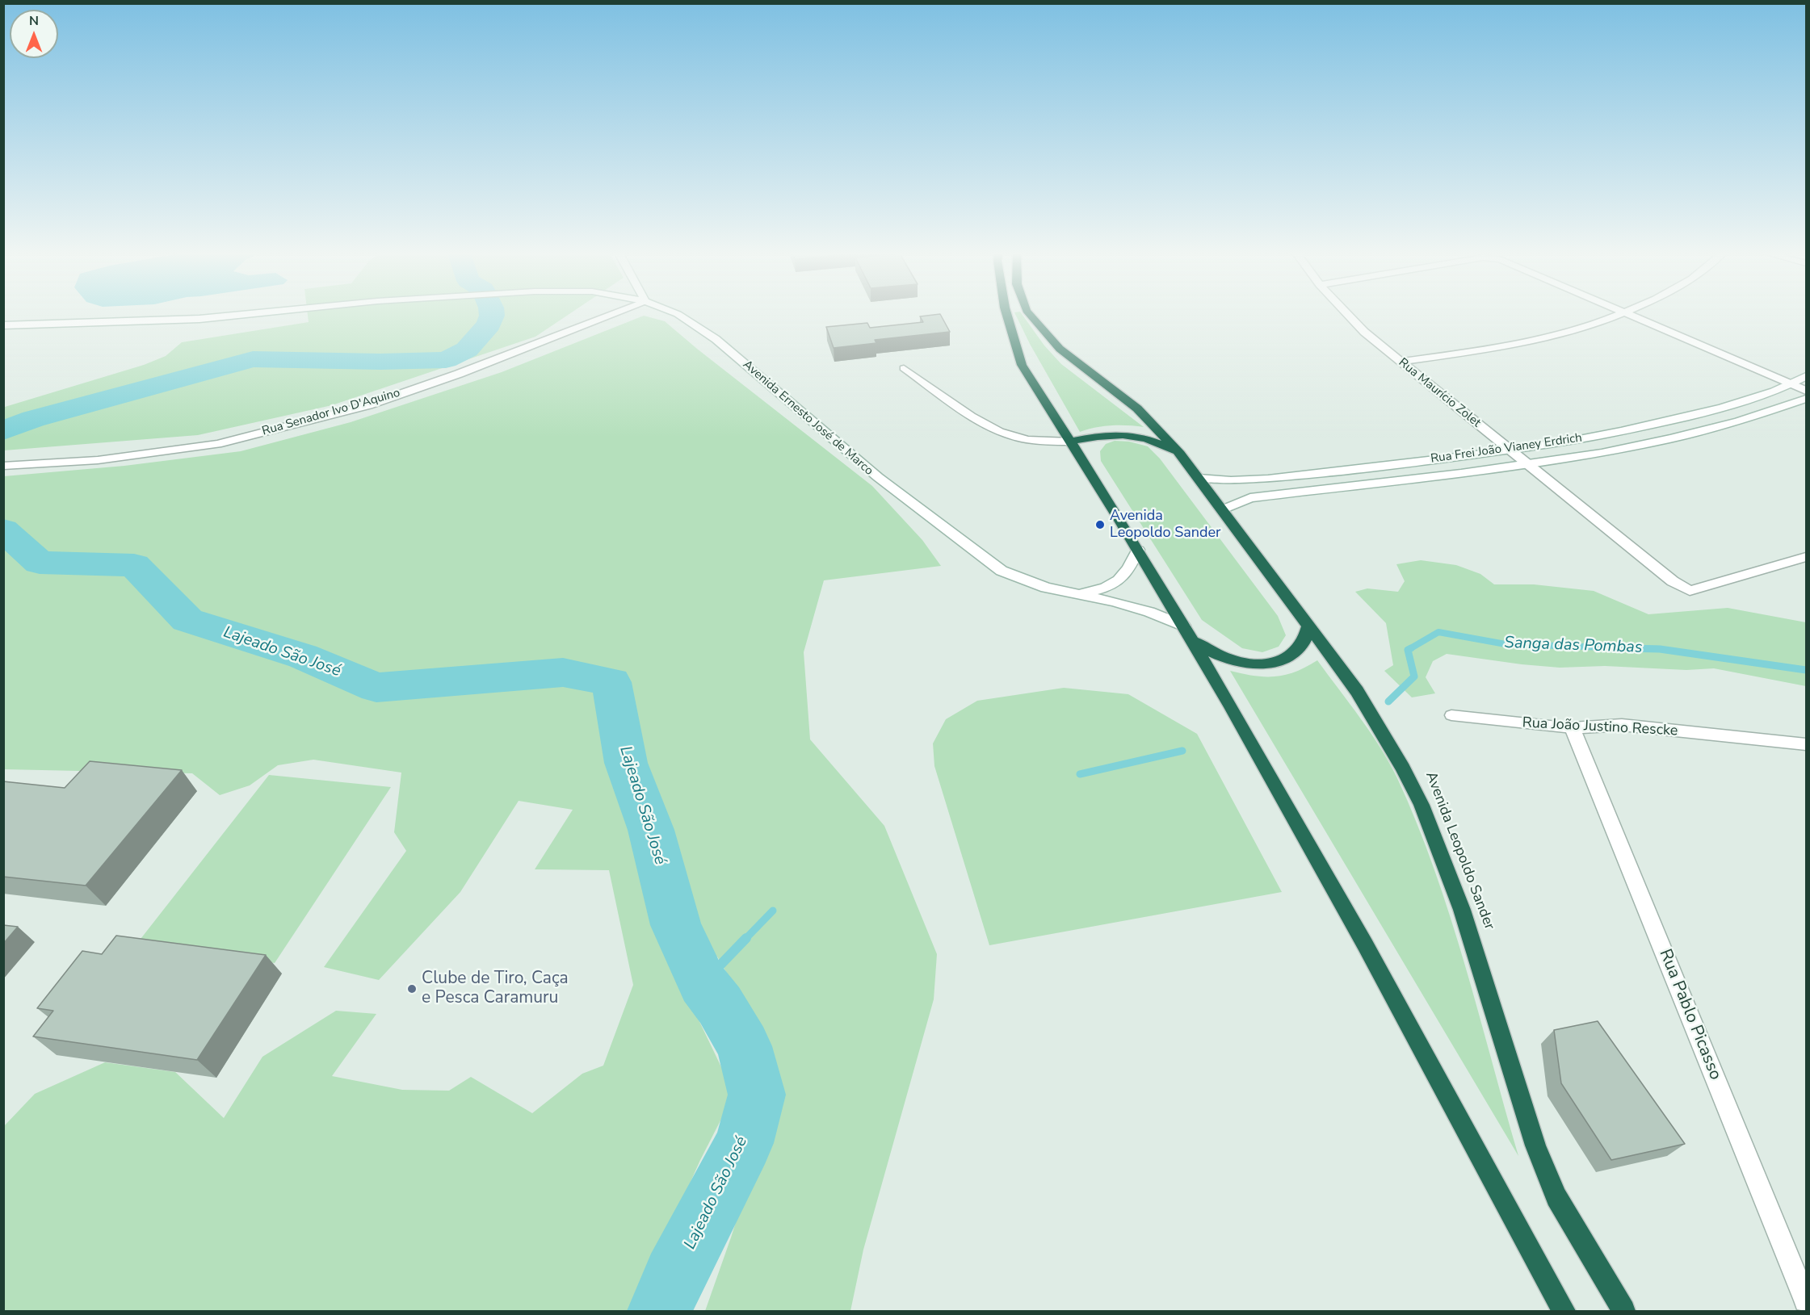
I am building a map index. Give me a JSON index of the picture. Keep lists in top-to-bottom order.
{
  "streets": {
    "highway": ["Avenida Leopoldo Sander"],
    "street": [
      "Rua Maurício Zolet",
      "Rua Senador Ivo D'Aquino",
      "Avenida Ernesto José de Marco",
      "Rua Frei João Vianey Erdrich",
      "Rua João Justino Rescke",
      "Rua Pablo Picasso"
    ]
  },
  "crossings": [
    ["Rua Maurício Zolet", "Rua Frei João Vianey Erdrich"],
    ["Rua Frei João Vianey Erdrich", "Avenida Leopoldo Sander"],
    ["Rua João Justino Rescke", "Rua Pablo Picasso"]
  ],
  "water": ["Sanga das Pombas", "Lajeado São José"],
  "places": ["Avenida Leopoldo Sander", "Clube de Tiro, Caça e Pesca Caramuru"],
  "north": "top"
}
